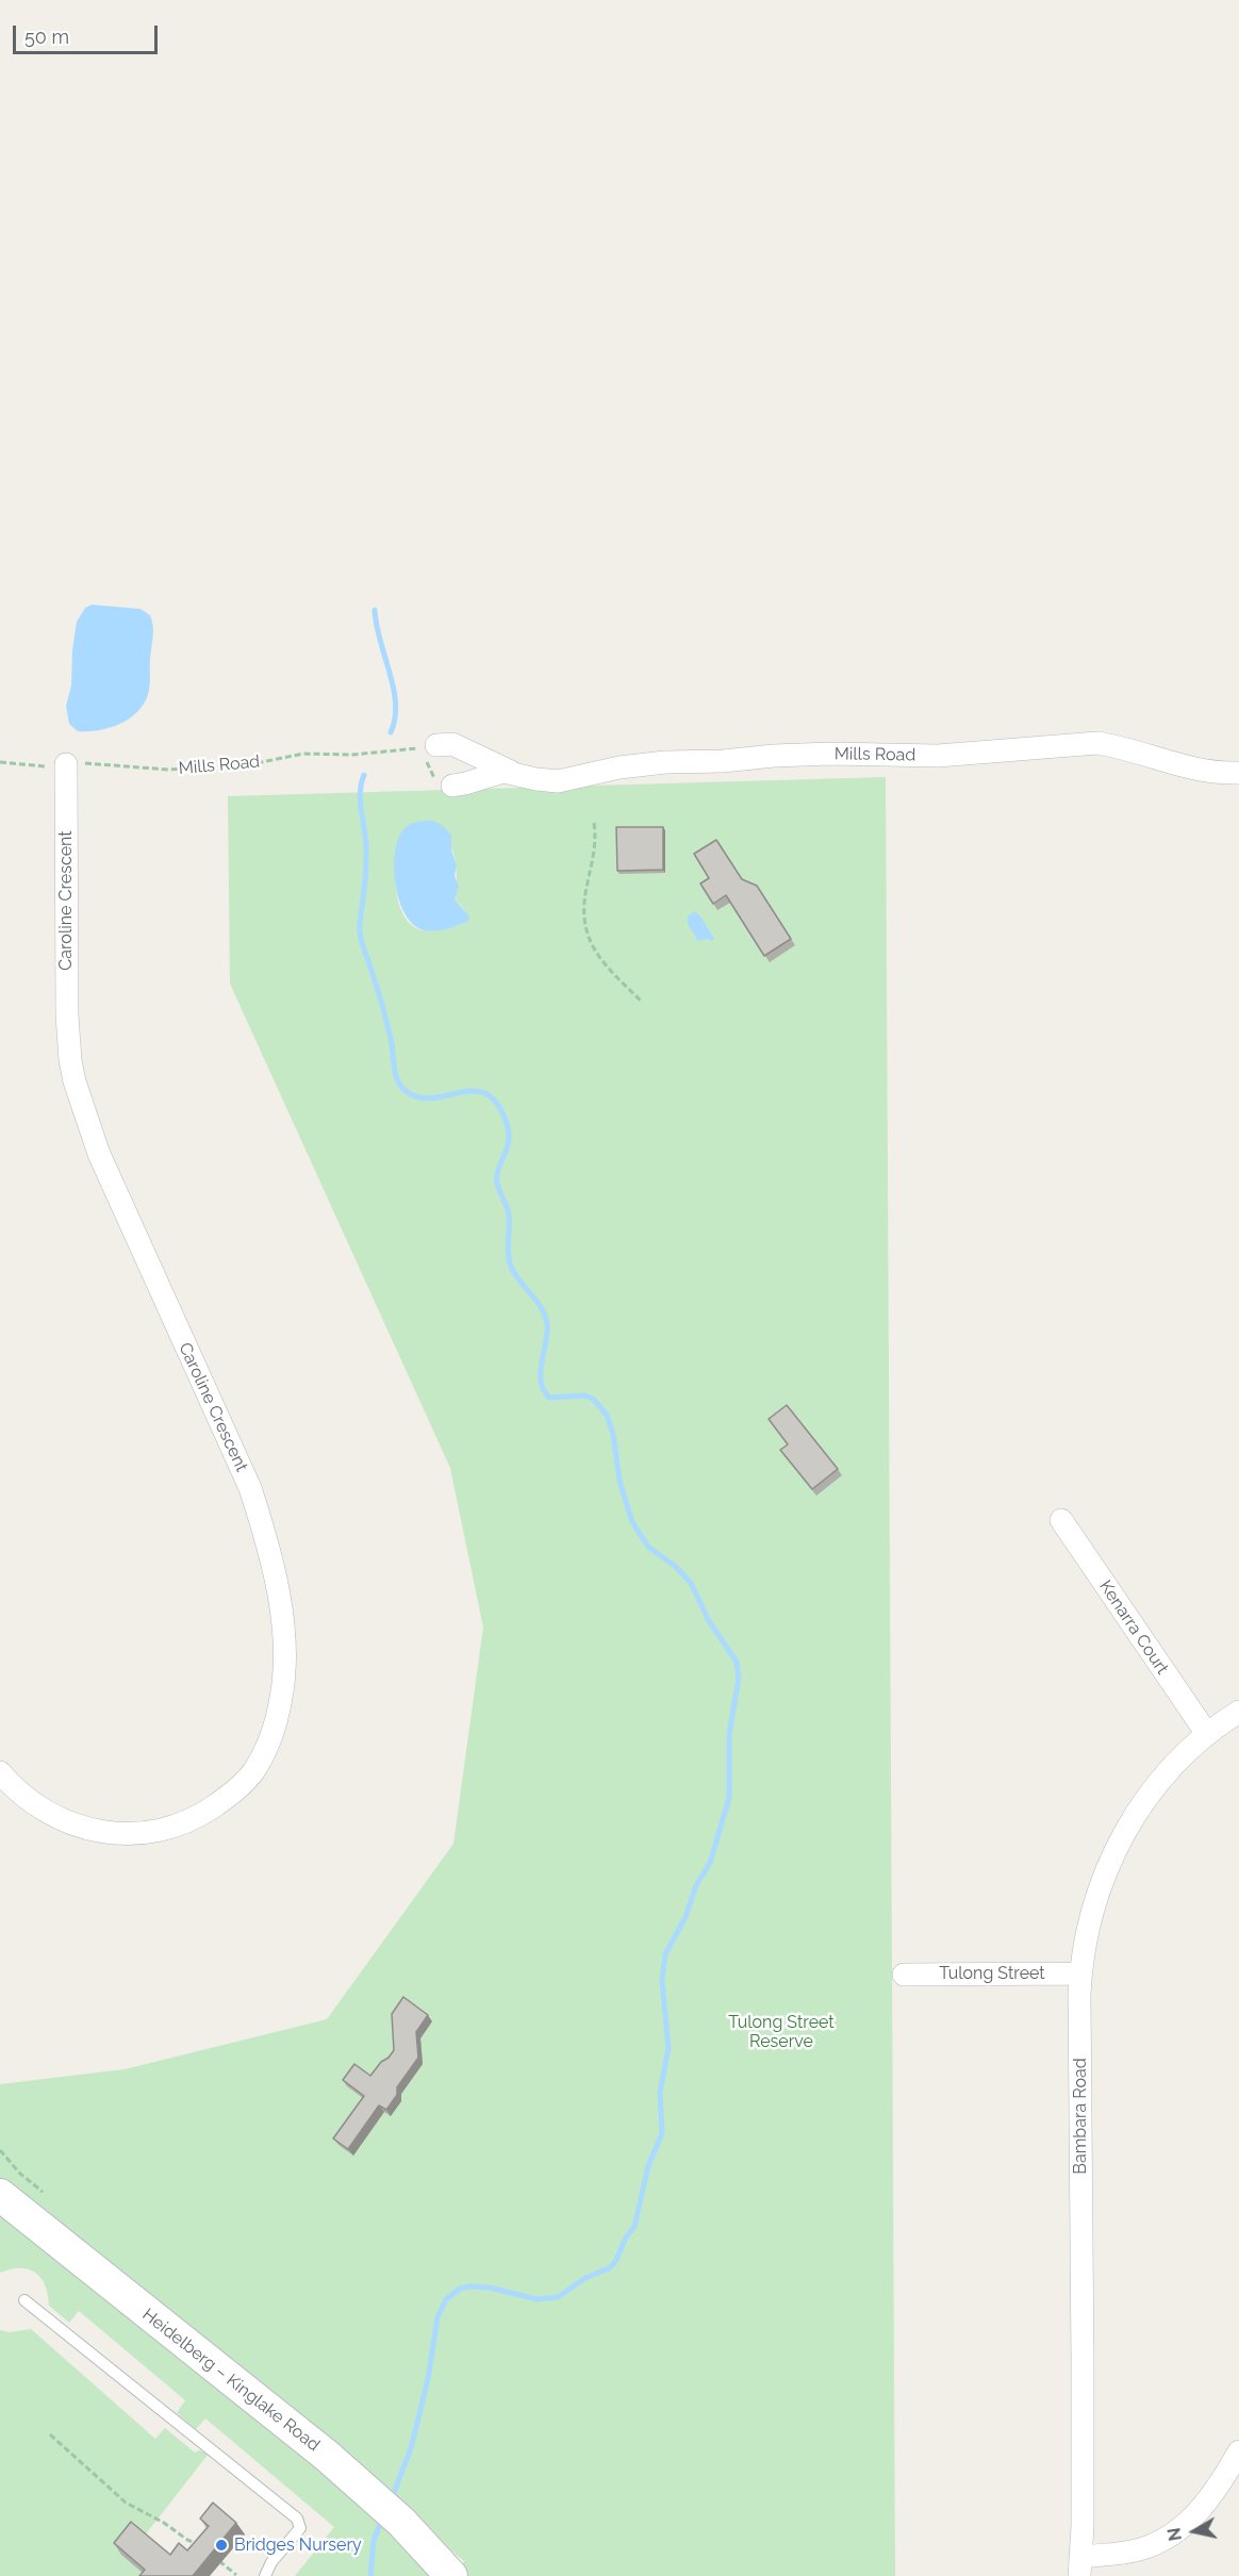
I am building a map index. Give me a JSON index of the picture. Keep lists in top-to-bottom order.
{
  "streets": {
    "main road": ["Heidelberg – Kinglake Road"],
    "street": [
      "Mills Road",
      "Caroline Crescent",
      "Kenarra Court",
      "Tulong Street",
      "Bambara Road"
    ]
  },
  "crossings": [
    ["Mills Road", "Caroline Crescent"],
    ["Kenarra Court", "Bambara Road"],
    ["Tulong Street", "Bambara Road"]
  ],
  "parks": ["Tulong Street Reserve"],
  "places": ["Bridges Nursery"],
  "scale_bar": "50 m",
  "north": "left"
}
